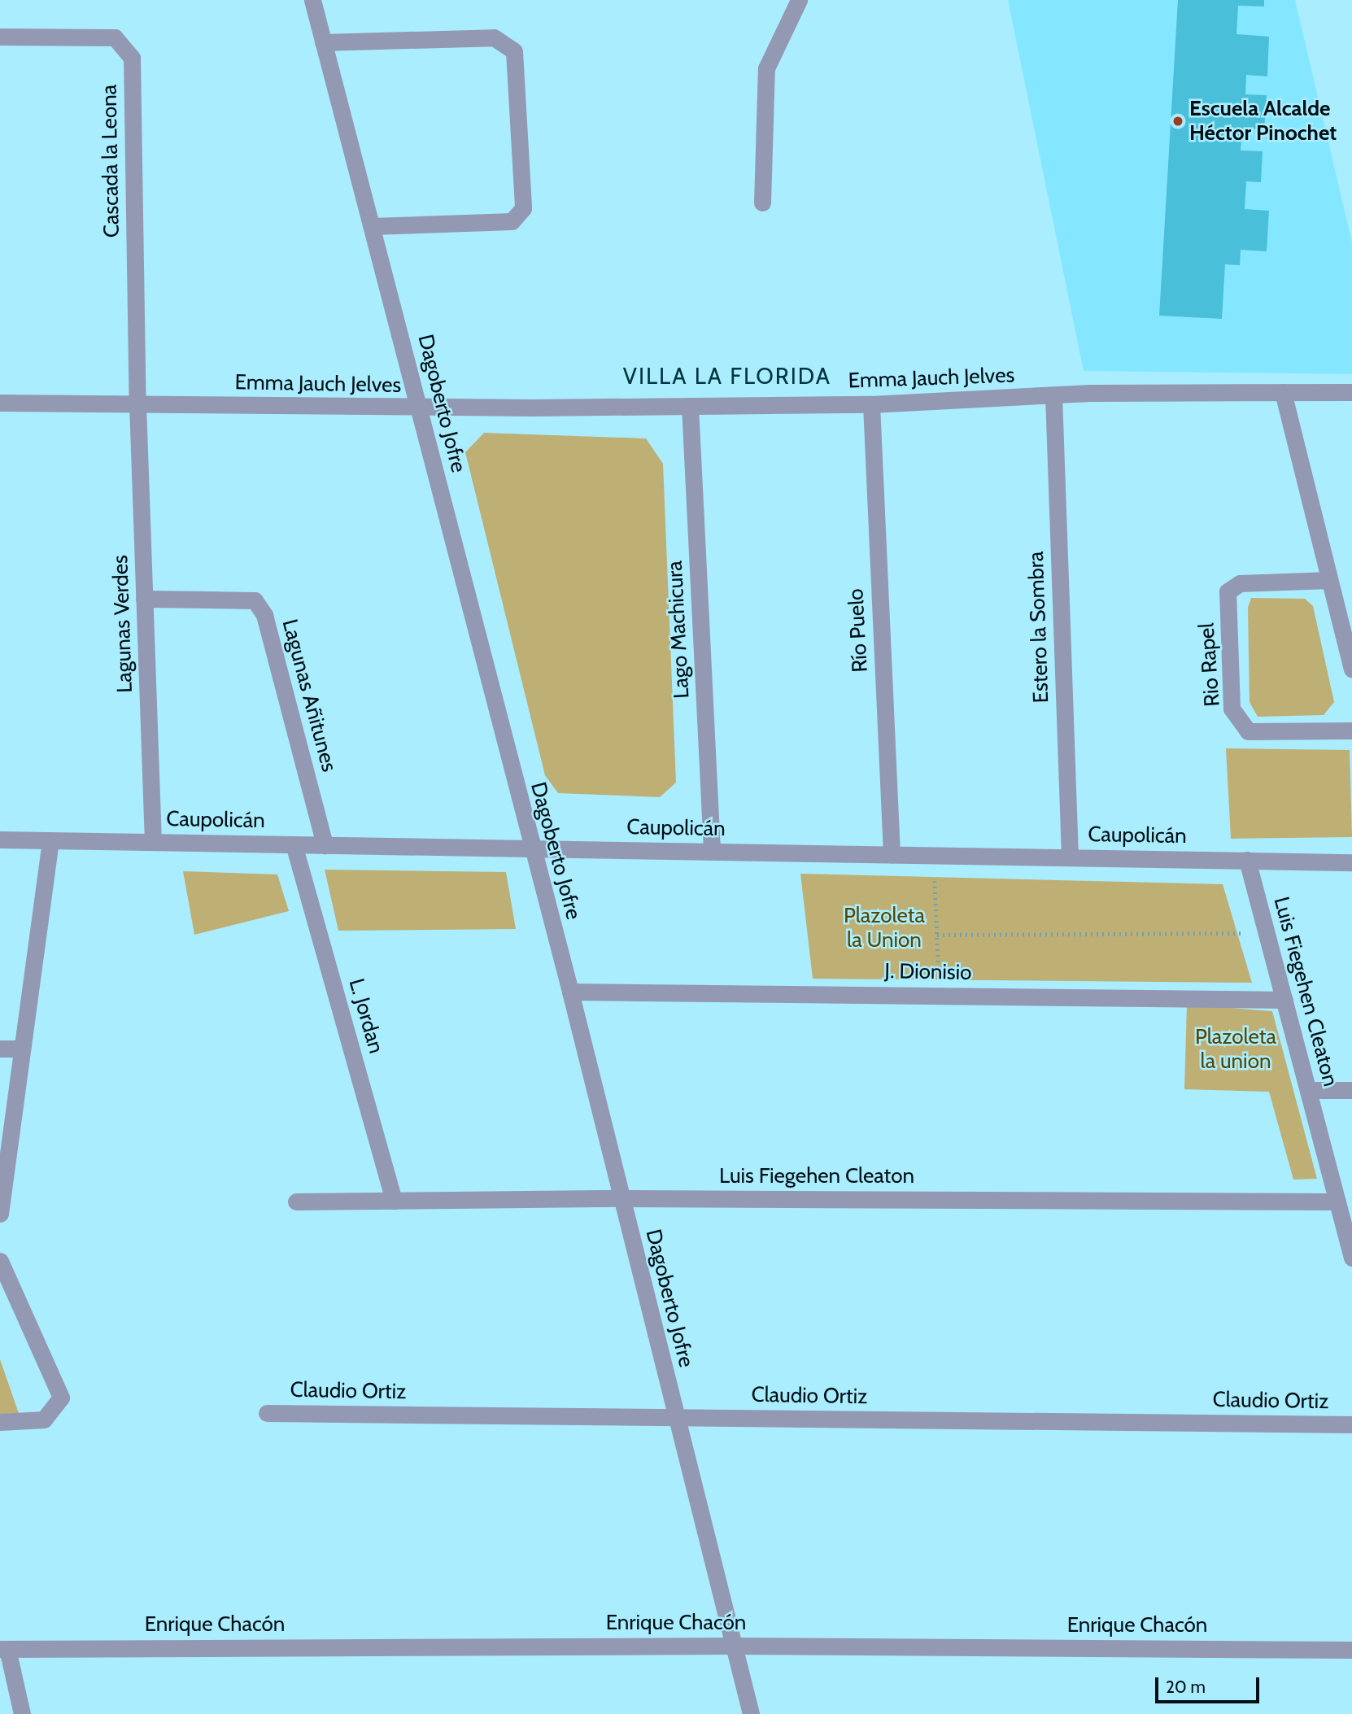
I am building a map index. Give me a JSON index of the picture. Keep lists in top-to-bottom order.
{
  "streets": {
    "street": [
      "Cascada la Leona",
      "Emma Jauch Jelves",
      "Dagoberto Jofre",
      "Lagunas Verdes",
      "Estero la Sombra",
      "Lago Machicura",
      "Río Puelo",
      "Rio Rapel",
      "Lagunas Añitunes",
      "Caupolicán",
      "J. Dionisio",
      "Luis Fiegehen Cleaton",
      "L. Jordan",
      "Claudio Ortiz",
      "Enrique Chacón"
    ]
  },
  "crossings": [
    ["Cascada la Leona", "Emma Jauch Jelves"],
    ["Cascada la Leona", "Lagunas Verdes"],
    ["Emma Jauch Jelves", "Dagoberto Jofre"],
    ["Emma Jauch Jelves", "Lagunas Verdes"],
    ["Emma Jauch Jelves", "Estero la Sombra"],
    ["Emma Jauch Jelves", "Lago Machicura"],
    ["Emma Jauch Jelves", "Río Puelo"],
    ["Dagoberto Jofre", "Caupolicán"],
    ["Dagoberto Jofre", "J. Dionisio"],
    ["Dagoberto Jofre", "Luis Fiegehen Cleaton"],
    ["Dagoberto Jofre", "Claudio Ortiz"],
    ["Dagoberto Jofre", "Enrique Chacón"],
    ["Lagunas Verdes", "Lagunas Añitunes"],
    ["Lagunas Verdes", "Caupolicán"],
    ["Estero la Sombra", "Caupolicán"],
    ["Lago Machicura", "Caupolicán"],
    ["Río Puelo", "Caupolicán"],
    ["Lagunas Añitunes", "Caupolicán"],
    ["Caupolicán", "Luis Fiegehen Cleaton"],
    ["Caupolicán", "L. Jordan"],
    ["J. Dionisio", "Luis Fiegehen Cleaton"],
    ["Luis Fiegehen Cleaton", "L. Jordan"]
  ],
  "districts": ["VILLA LA FLORIDA"],
  "parks": ["Plazoleta la Union", "Plazoleta la union"],
  "places": ["Escuela Alcalde Héctor Pinochet"],
  "scale_bar": "20 m"
}
